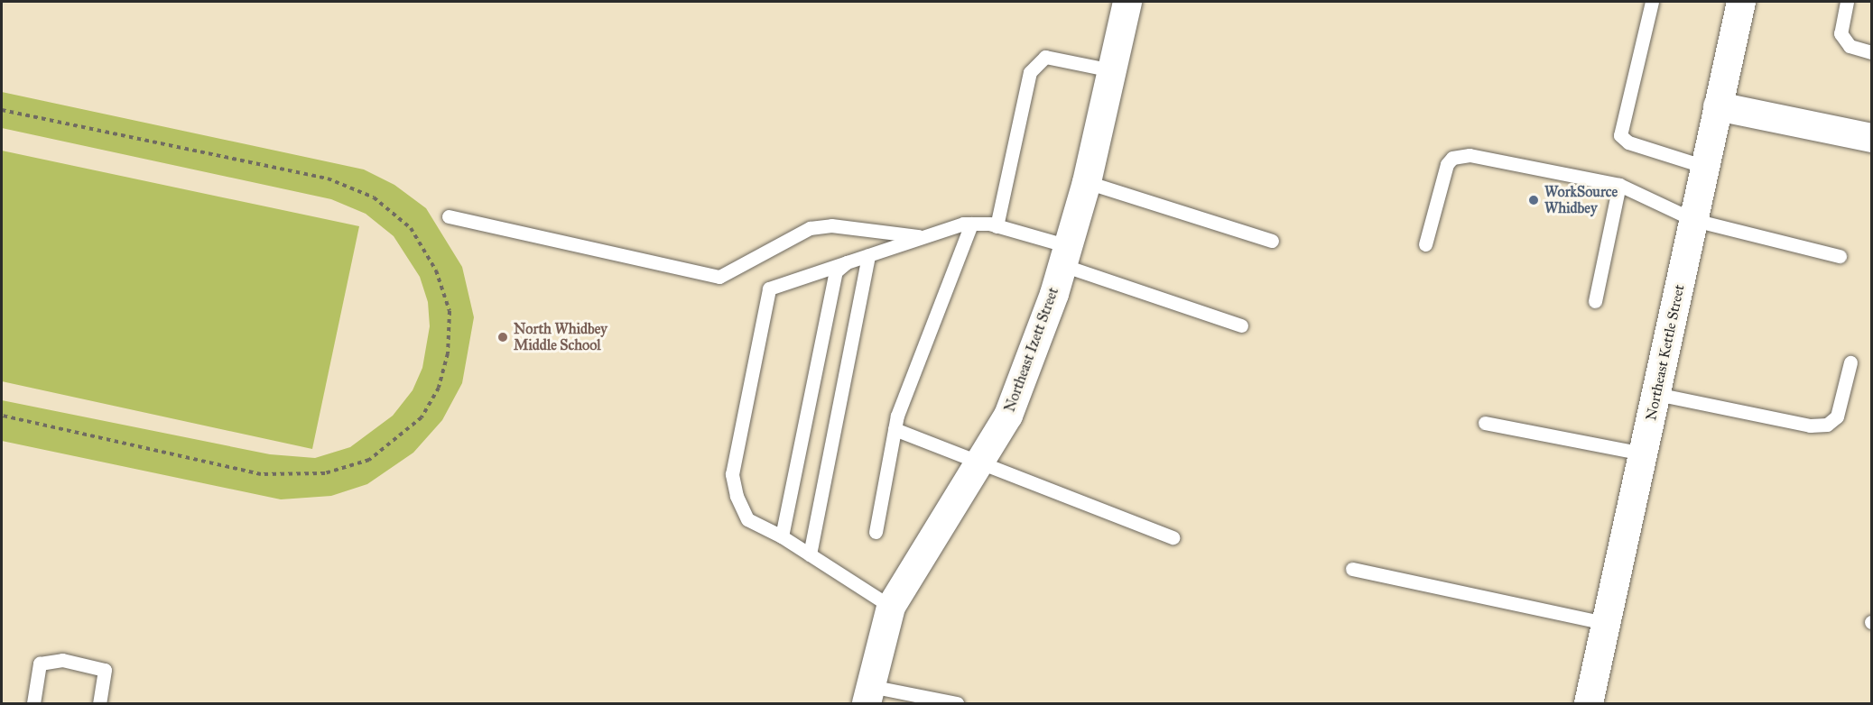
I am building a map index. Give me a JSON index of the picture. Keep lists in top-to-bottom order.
{
  "streets": {
    "street": ["Northeast Izett Street", "Northeast Kettle Street"]
  },
  "places": ["WorkSource Whidbey", "North Whidbey Middle School"]
}
